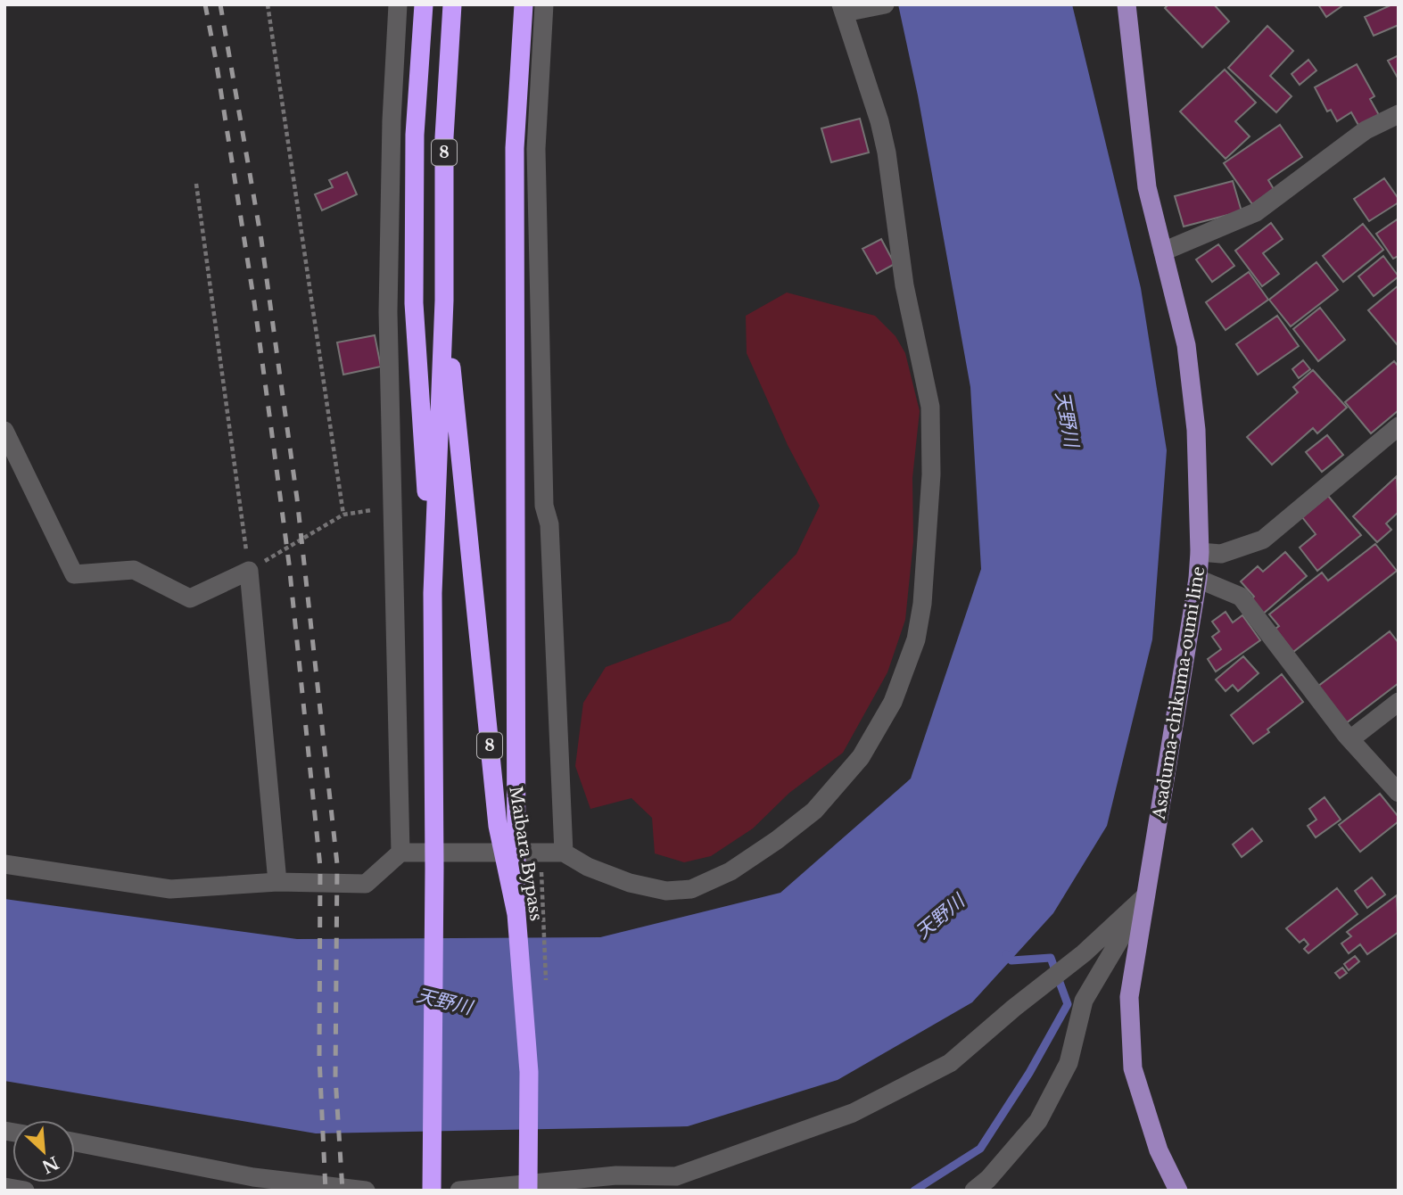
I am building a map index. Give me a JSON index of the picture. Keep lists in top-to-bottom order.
{
  "streets": {
    "highway": ["8", "Maibara Bypass"],
    "main road": ["Asaduma-chikuma-oumi line"]
  },
  "water": ["天野川"],
  "north": "bottom right"
}
